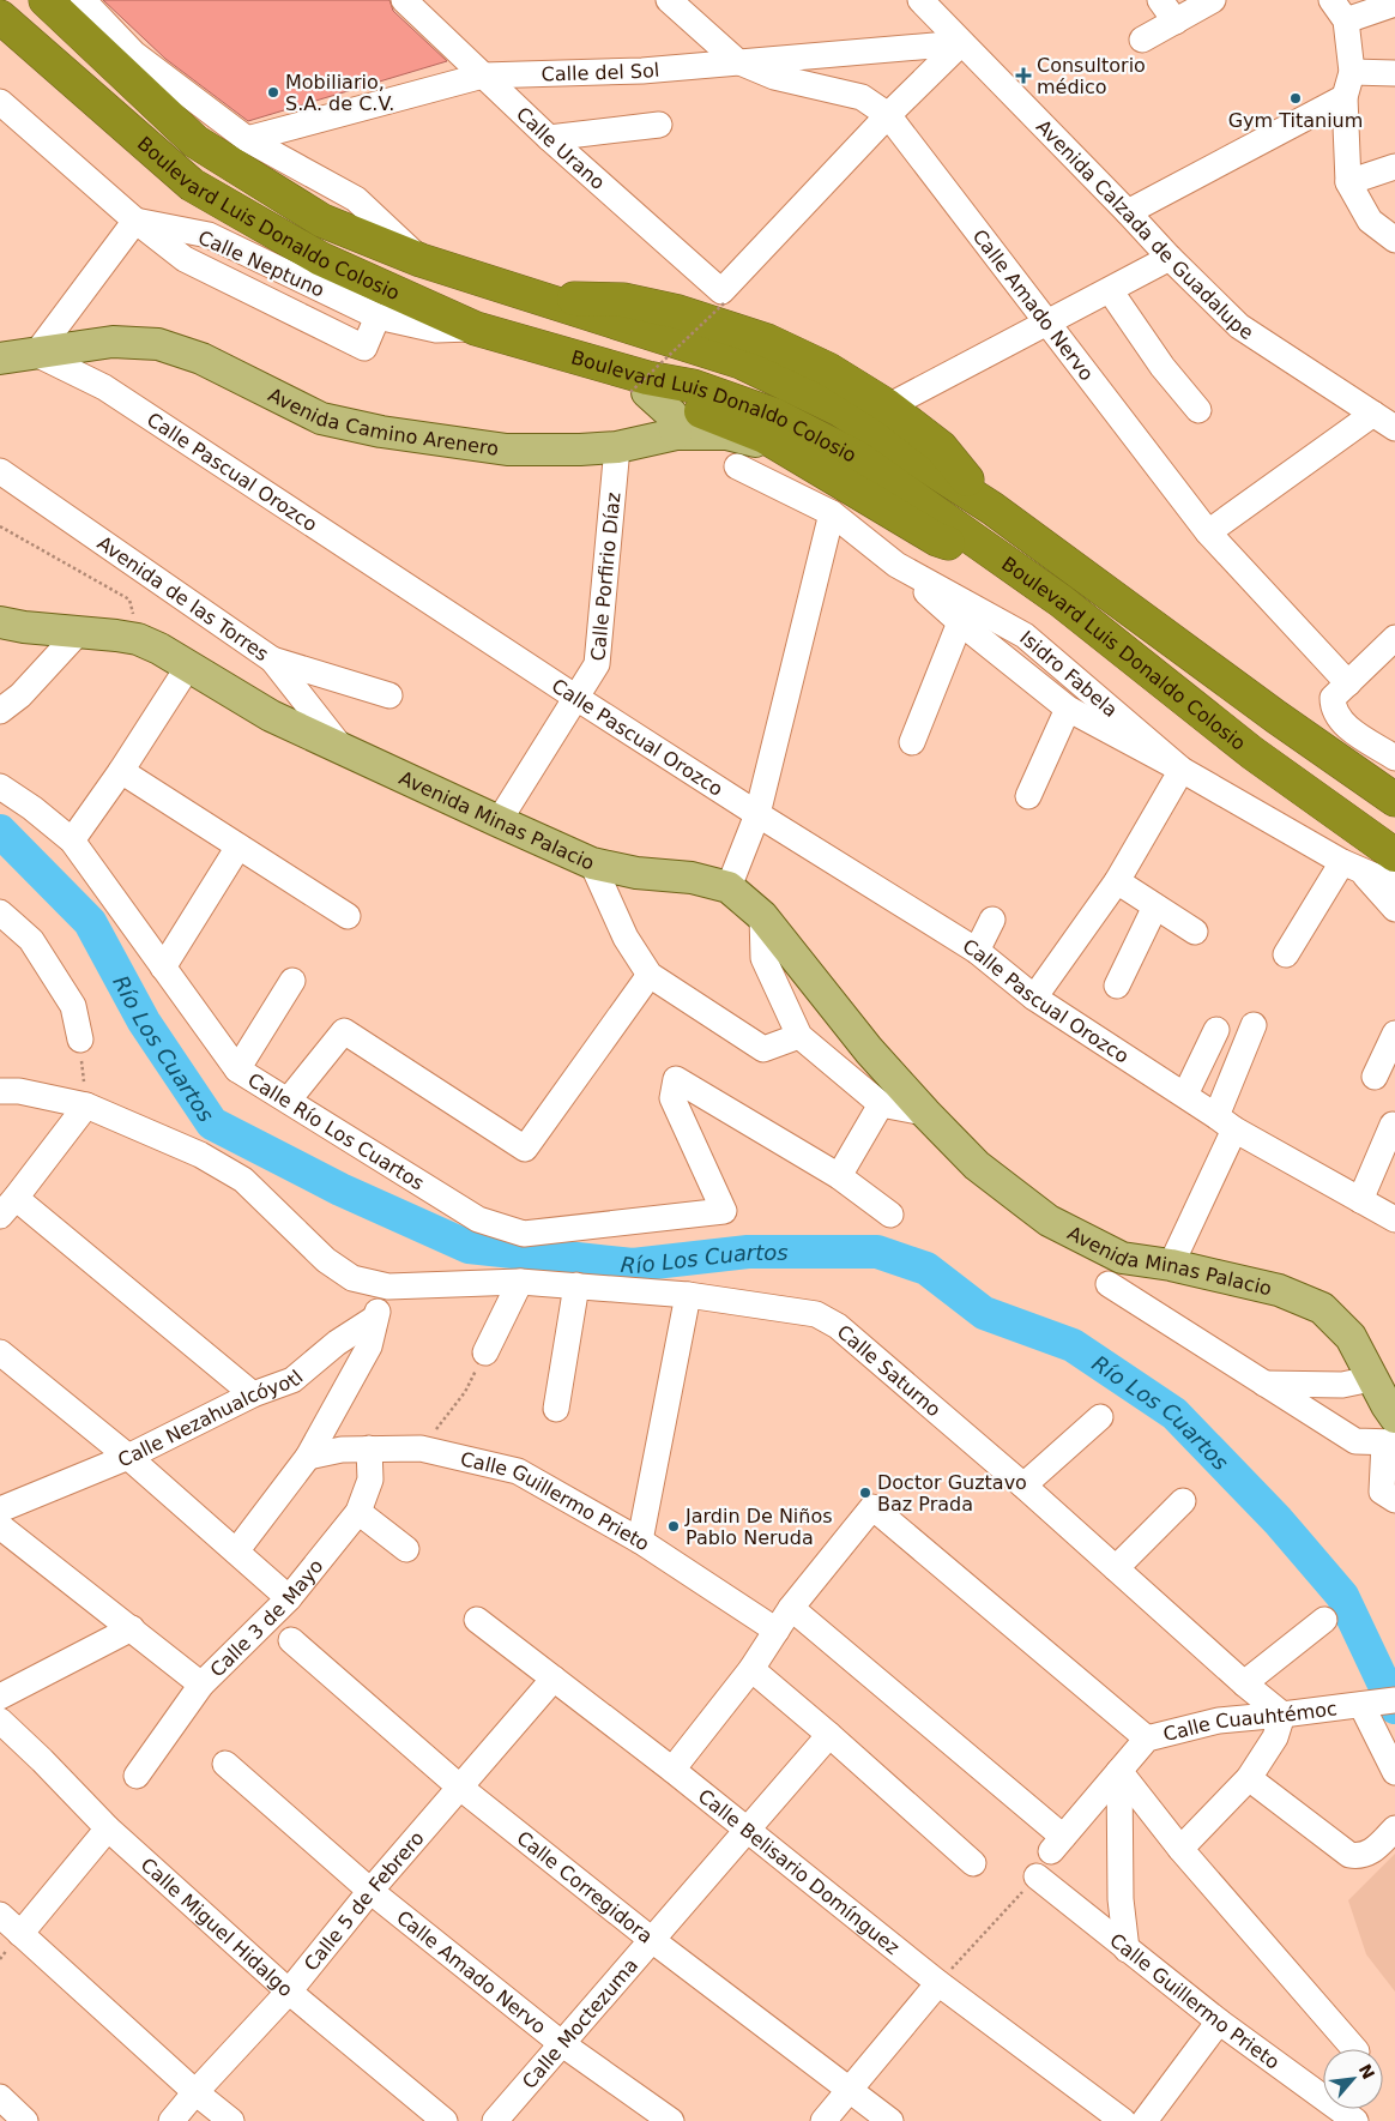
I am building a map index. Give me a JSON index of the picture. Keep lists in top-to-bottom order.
{
  "streets": {
    "highway": ["Boulevard Luis Donaldo Colosio"],
    "main road": ["Avenida Camino Arenero", "Avenida Minas Palacio"],
    "street": [
      "Calle del Sol",
      "Calle Urano",
      "Avenida Calzada de Guadalupe",
      "Calle Amado Nervo",
      "Calle Pascual Orozco",
      "Calle Porfirio Díaz",
      "Avenida de las Torres",
      "Isidro Fabela",
      "Calle Río Los Cuartos",
      "Calle Saturno",
      "Calle Nezahualcóyotl",
      "Calle Guillermo Prieto",
      "Calle 3 de Mayo",
      "Calle Cuauhtémoc",
      "Calle Belisario Domínguez",
      "Calle Corregidora",
      "Calle 5 de Febrero",
      "Calle Miguel Hidalgo",
      "Calle Moctezuma"
    ]
  },
  "crossings": [
    ["Calle del Sol", "Calle Urano"],
    ["Calle del Sol", "Avenida Calzada de Guadalupe"],
    ["Calle del Sol", "Calle Amado Nervo"],
    ["Calle Amado Nervo", "Calle 5 de Febrero"],
    ["Calle Amado Nervo", "Calle Moctezuma"],
    ["Avenida Camino Arenero", "Calle Pascual Orozco"],
    ["Avenida Camino Arenero", "Calle Porfirio Díaz"],
    ["Calle Pascual Orozco", "Calle Porfirio Díaz"],
    ["Calle Porfirio Díaz", "Avenida Minas Palacio"],
    ["Avenida de las Torres", "Avenida Minas Palacio"],
    ["Calle Saturno", "Calle Cuauhtémoc"],
    ["Calle Guillermo Prieto", "Calle 3 de Mayo"],
    ["Calle Belisario Domínguez", "Calle 5 de Febrero"],
    ["Calle Belisario Domínguez", "Calle Moctezuma"],
    ["Calle Corregidora", "Calle 5 de Febrero"],
    ["Calle Corregidora", "Calle Moctezuma"],
    ["Calle 5 de Febrero", "Calle Miguel Hidalgo"]
  ],
  "water": ["Río Los Cuartos"],
  "places": {
    "health": ["Consultorio médico"],
    "other": [
      "Mobiliario, S.A. de C.V.",
      "Gym Titanium",
      "Doctor Guztavo Baz Prada",
      "Jardin De Niños Pablo Neruda"
    ]
  },
  "north": "top right"
}
